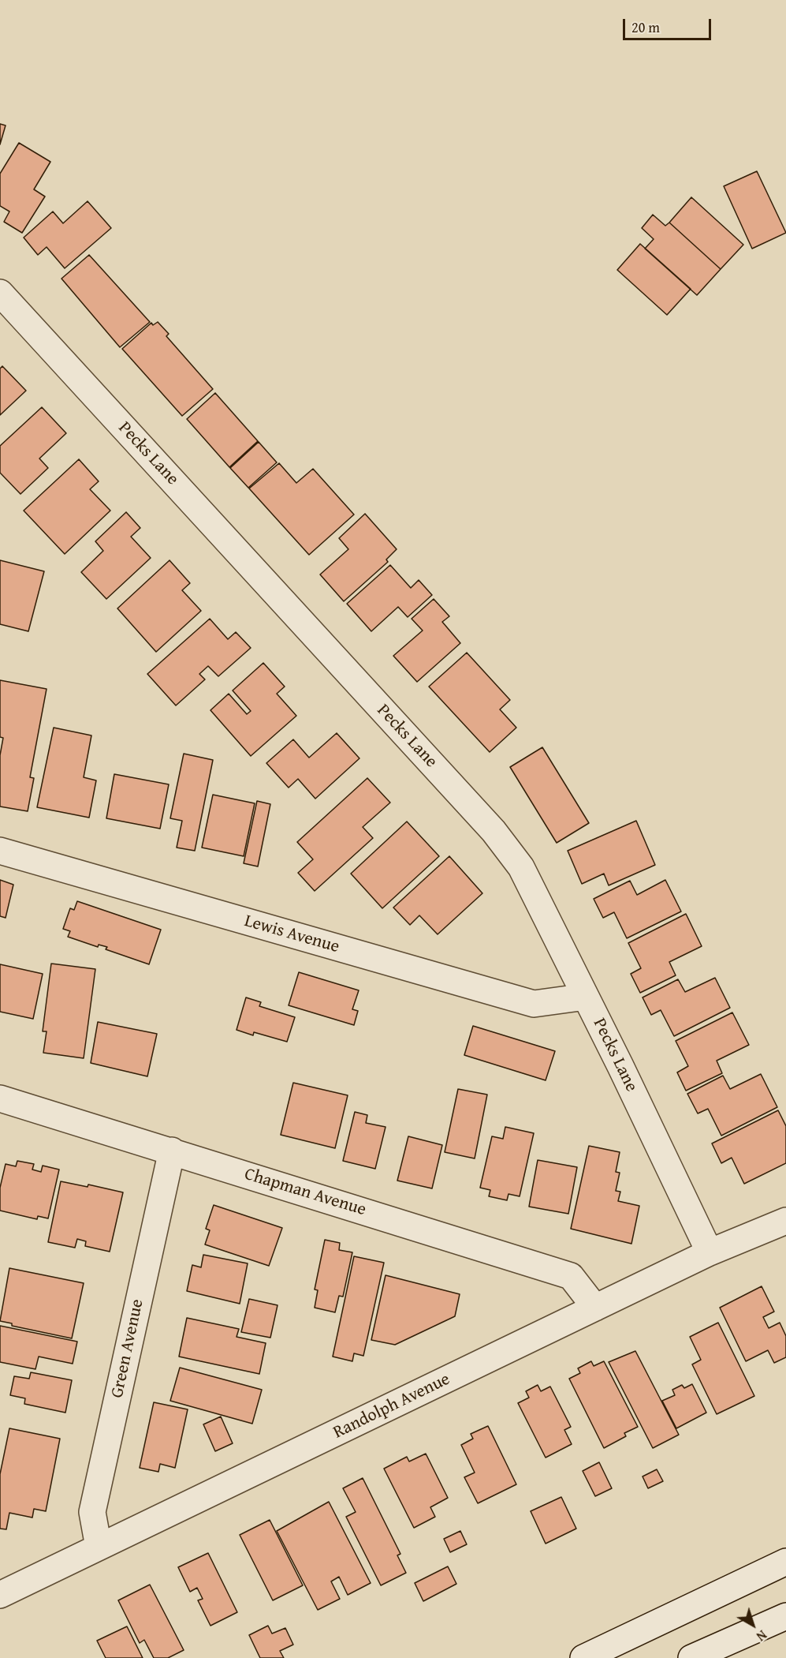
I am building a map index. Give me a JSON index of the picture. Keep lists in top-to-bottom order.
{
  "streets": {
    "street": [
      "Pecks Lane",
      "Lewis Avenue",
      "Chapman Avenue",
      "Green Avenue",
      "Randolph Avenue"
    ]
  },
  "crossings": [
    ["Pecks Lane", "Lewis Avenue"],
    ["Pecks Lane", "Randolph Avenue"],
    ["Chapman Avenue", "Green Avenue"],
    ["Chapman Avenue", "Randolph Avenue"],
    ["Green Avenue", "Randolph Avenue"]
  ],
  "scale_bar": "20 m",
  "north": "bottom right"
}
